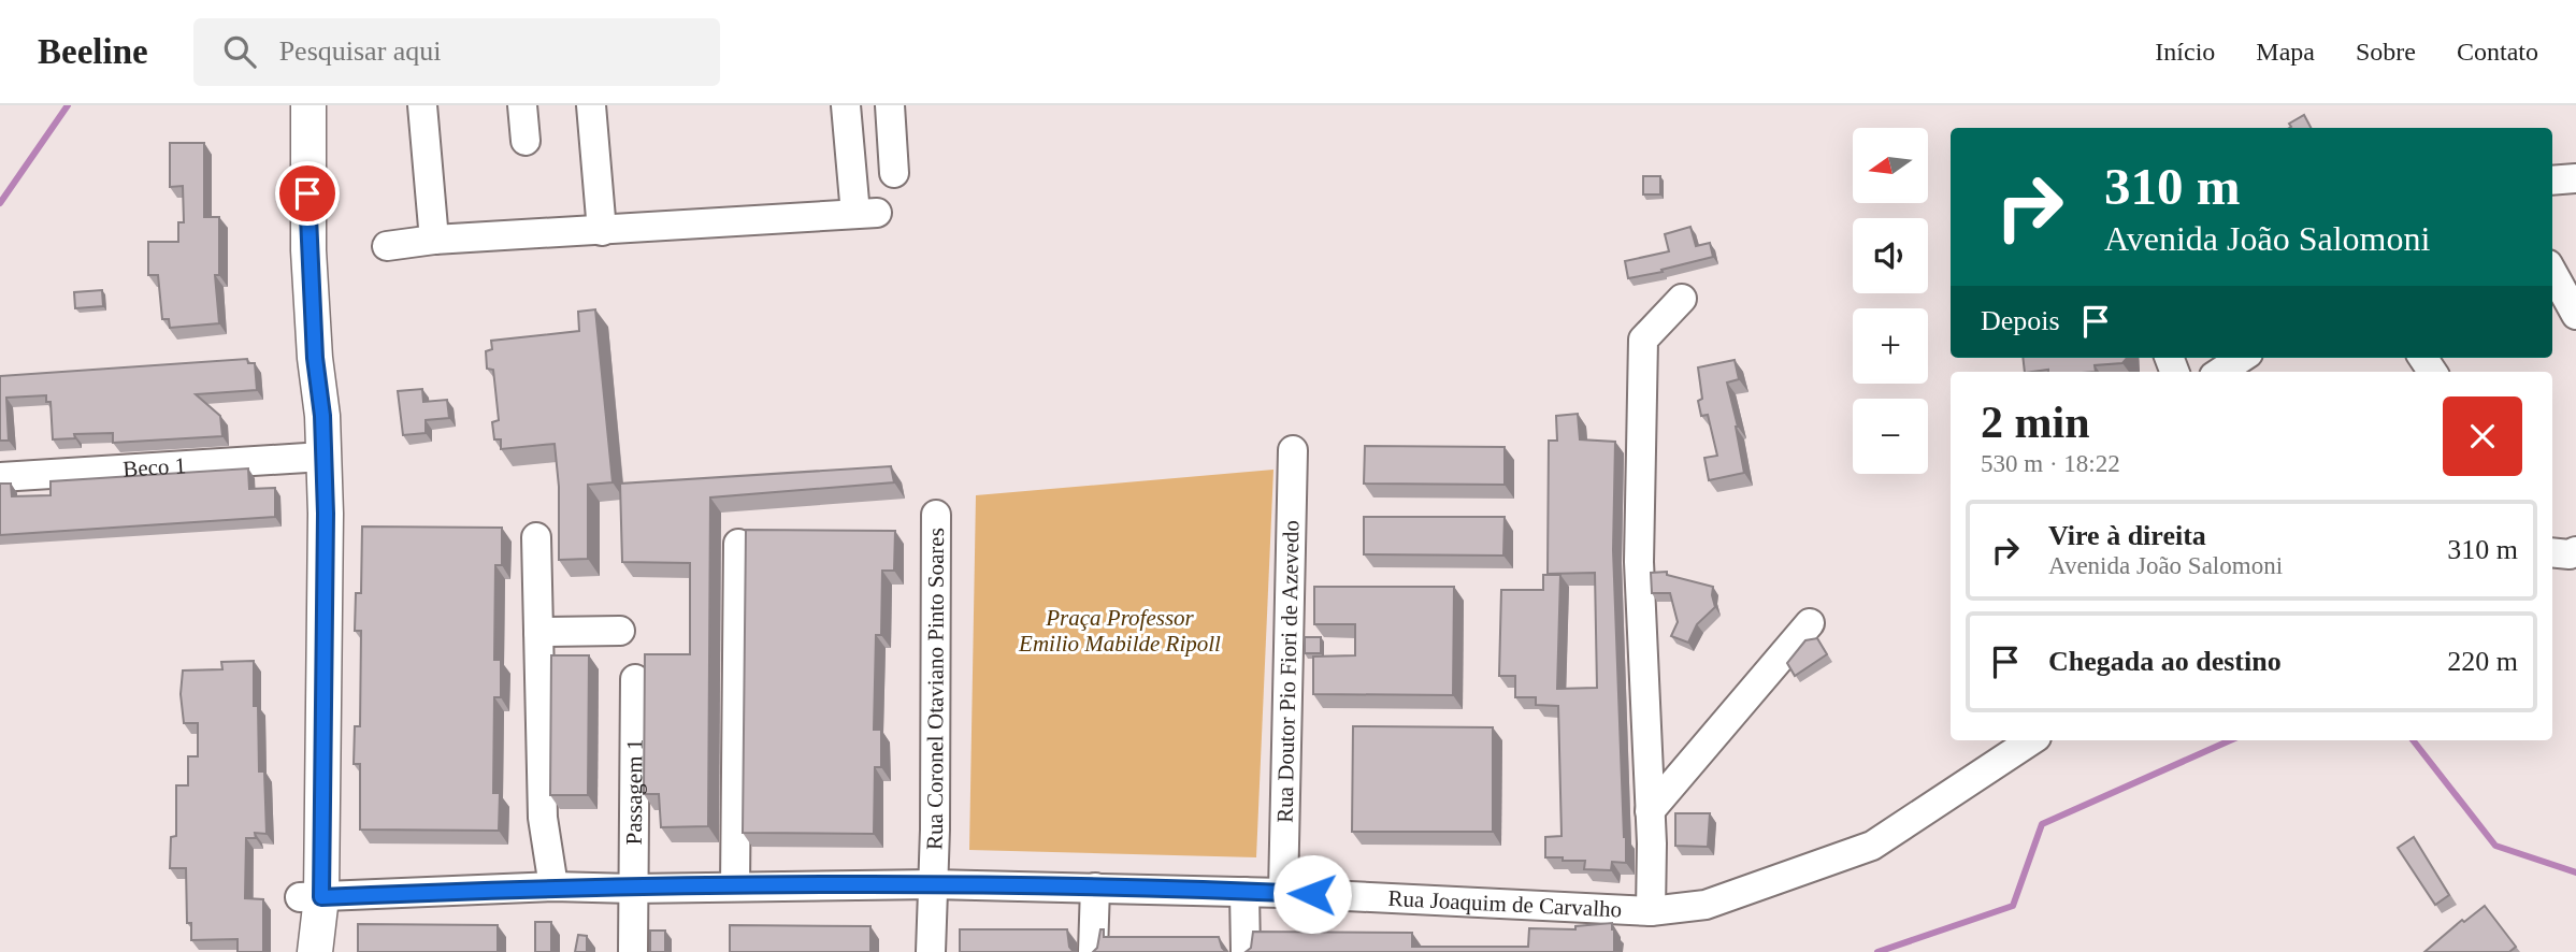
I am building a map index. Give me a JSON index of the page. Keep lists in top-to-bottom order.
{
  "streets": {
    "street": [
      "Beco 1",
      "Rua Doutor Pio Fiori de Azevedo",
      "Rua Coronel Otaviano Pinto Soares",
      "Passagem 1",
      "Rua Joaquim de Carvalho"
    ]
  },
  "crossings": [
    ["Rua Doutor Pio Fiori de Azevedo", "Rua Joaquim de Carvalho"],
    ["Rua Coronel Otaviano Pinto Soares", "Rua Joaquim de Carvalho"],
    ["Passagem 1", "Rua Joaquim de Carvalho"]
  ],
  "parks": ["Praça Professor Emilio Mabilde Ripoll"],
  "north": "left",
  "page": {
    "header": "Beeline",
    "search": "Pesquisar aqui",
    "nav": [
      "Início",
      "Mapa",
      "Sobre",
      "Contato"
    ],
    "map_buttons": ["+", "−"],
    "turn": ["310 m", "Avenida João Salomoni"],
    "then": "Depois",
    "heading": ["2 min", "530 m · 18:22"],
    "list": [
      {
        "name": "Vire à direita",
        "note": "Avenida João Salomoni",
        "value": "310 m"
      },
      {
        "name": "Chegada ao destino",
        "value": "220 m"
      }
    ]
  }
}
